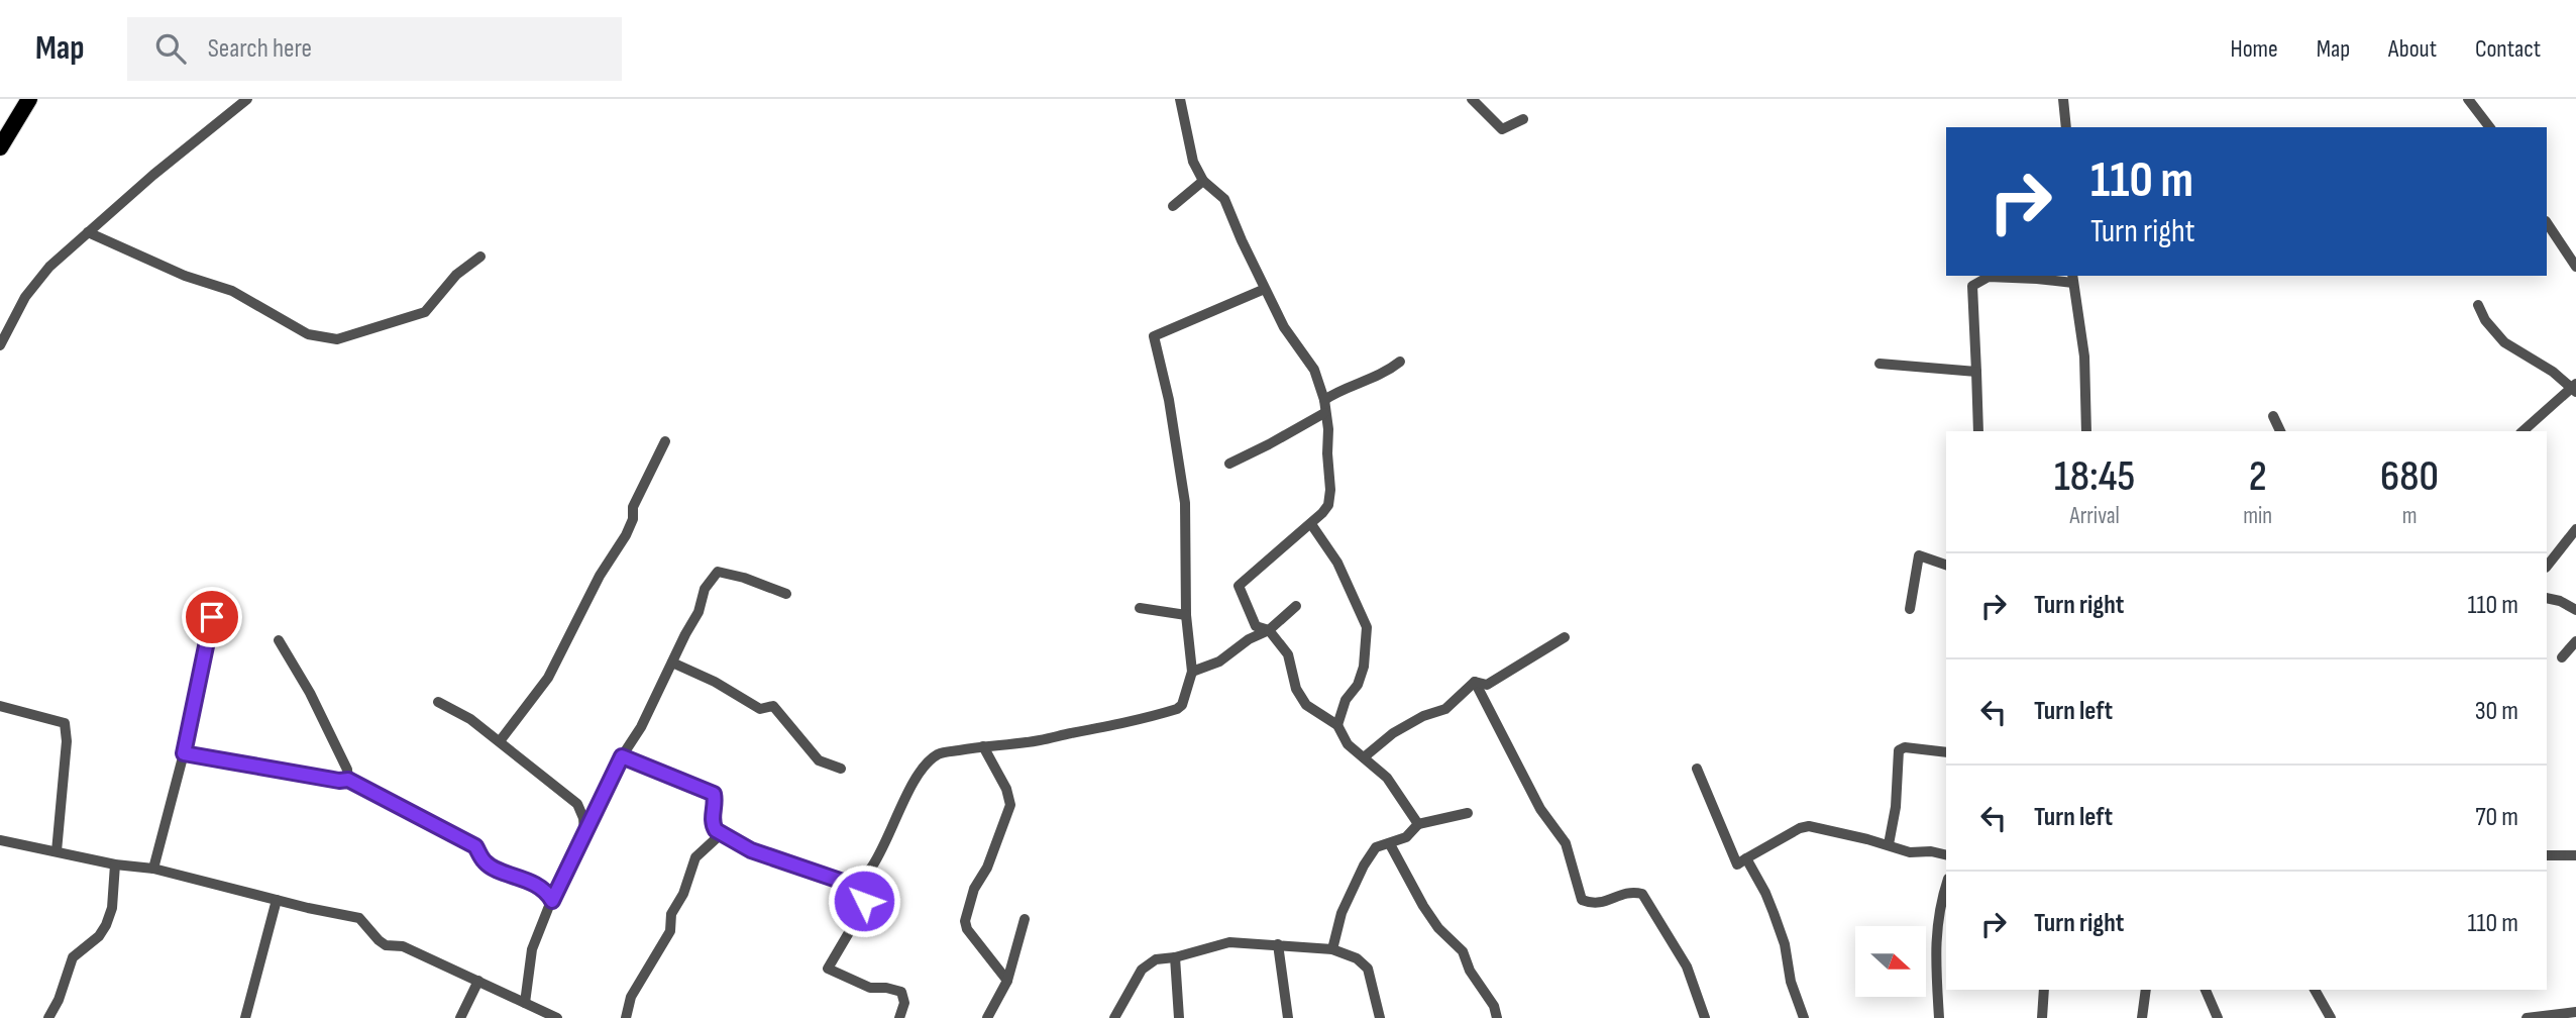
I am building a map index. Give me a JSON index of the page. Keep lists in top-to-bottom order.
{
  "north": "right",
  "page": {
    "header": "Map",
    "search": "Search here",
    "nav": [
      "Home",
      "Map",
      "About",
      "Contact"
    ],
    "turn": ["110 m", "Turn right"],
    "eta": [
      "18:45",
      "Arrival",
      "2",
      "min",
      "680",
      "m"
    ],
    "list": [
      {
        "name": "Turn right",
        "value": "110 m"
      },
      {
        "name": "Turn left",
        "value": "30 m"
      },
      {
        "name": "Turn left",
        "value": "70 m"
      },
      {
        "name": "Turn right",
        "value": "110 m"
      }
    ]
  }
}
